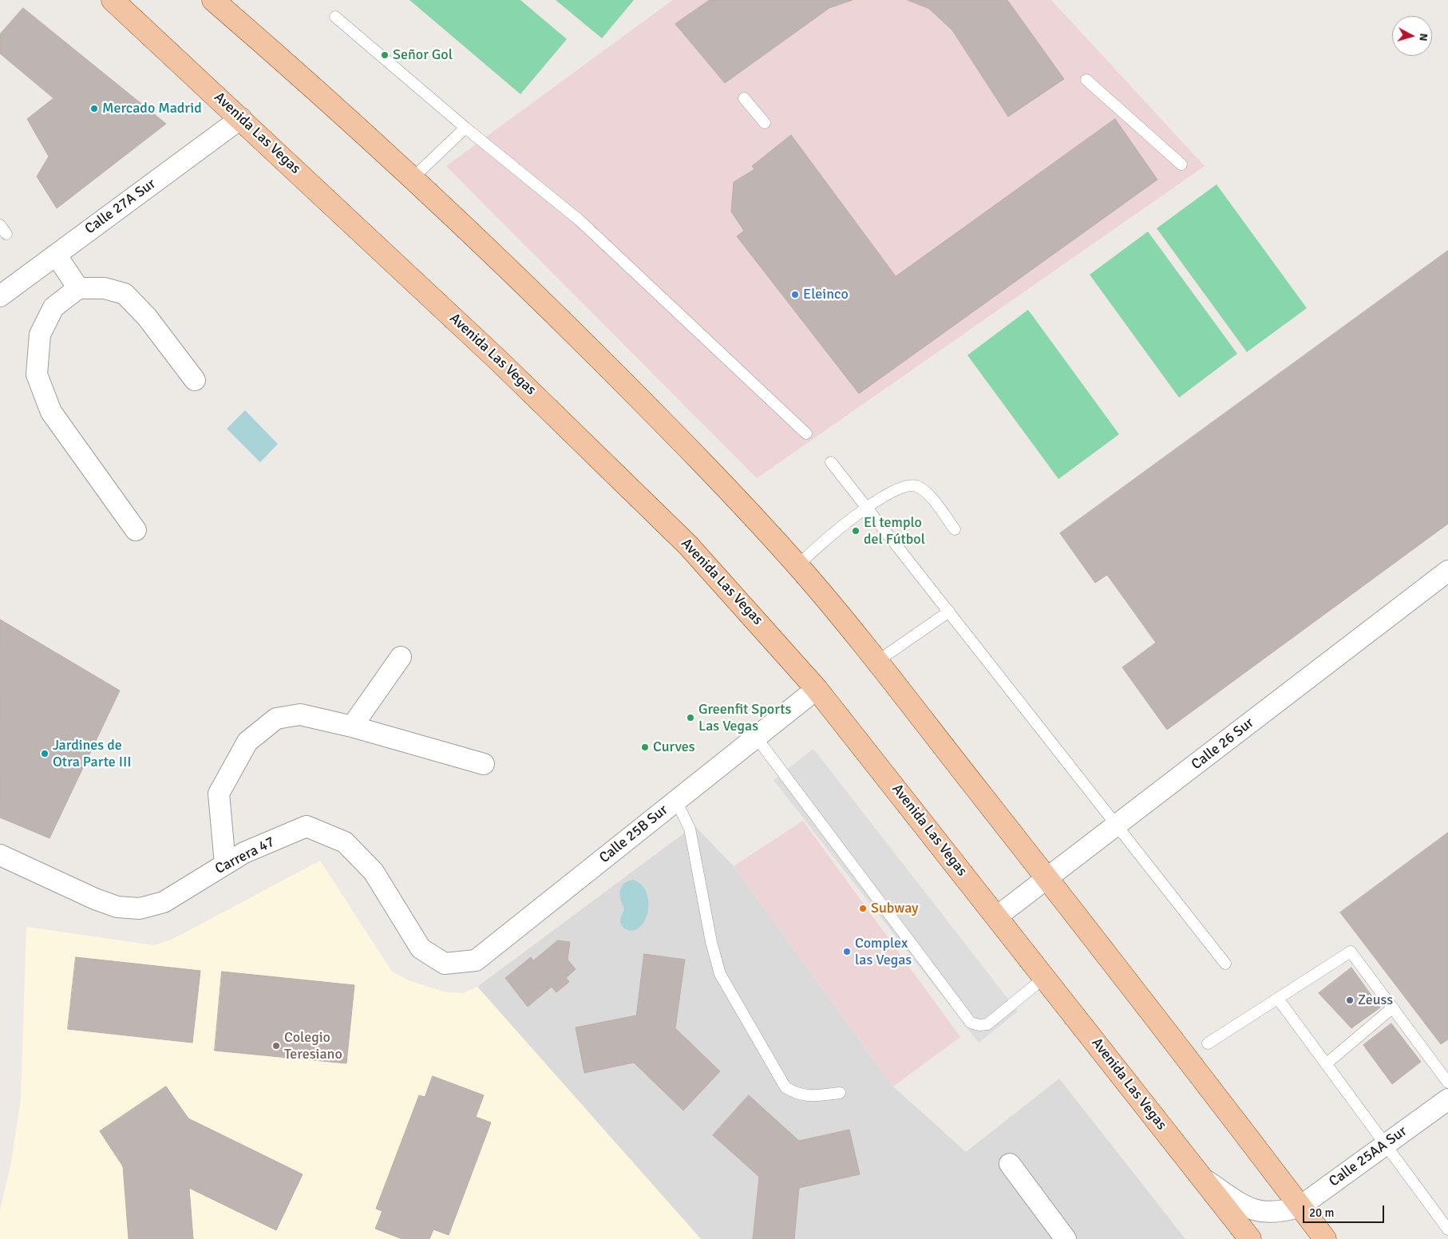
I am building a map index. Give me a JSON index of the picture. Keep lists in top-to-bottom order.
{
  "streets": {
    "main road": ["Avenida Las Vegas"],
    "street": [
      "Calle 27A Sur",
      "Calle 26 Sur",
      "Calle 25B Sur",
      "Carrera 47",
      "Calle 25AA Sur"
    ]
  },
  "crossings": [
    ["Avenida Las Vegas", "Calle 27A Sur"],
    ["Avenida Las Vegas", "Calle 26 Sur"],
    ["Avenida Las Vegas", "Calle 25B Sur"],
    ["Avenida Las Vegas", "Calle 25AA Sur"],
    ["Calle 25B Sur", "Carrera 47"]
  ],
  "places": [
    "Señor Gol",
    "Mercado Madrid",
    "Eleinco",
    "El templo del Fútbol",
    "Greenfit Sports Las Vegas",
    "Curves",
    "Jardines de Otra Parte III",
    "Subway",
    "Complex las Vegas",
    "Zeuss",
    "Colegio Teresiano"
  ],
  "scale_bar": "20 m",
  "north": "right"
}
